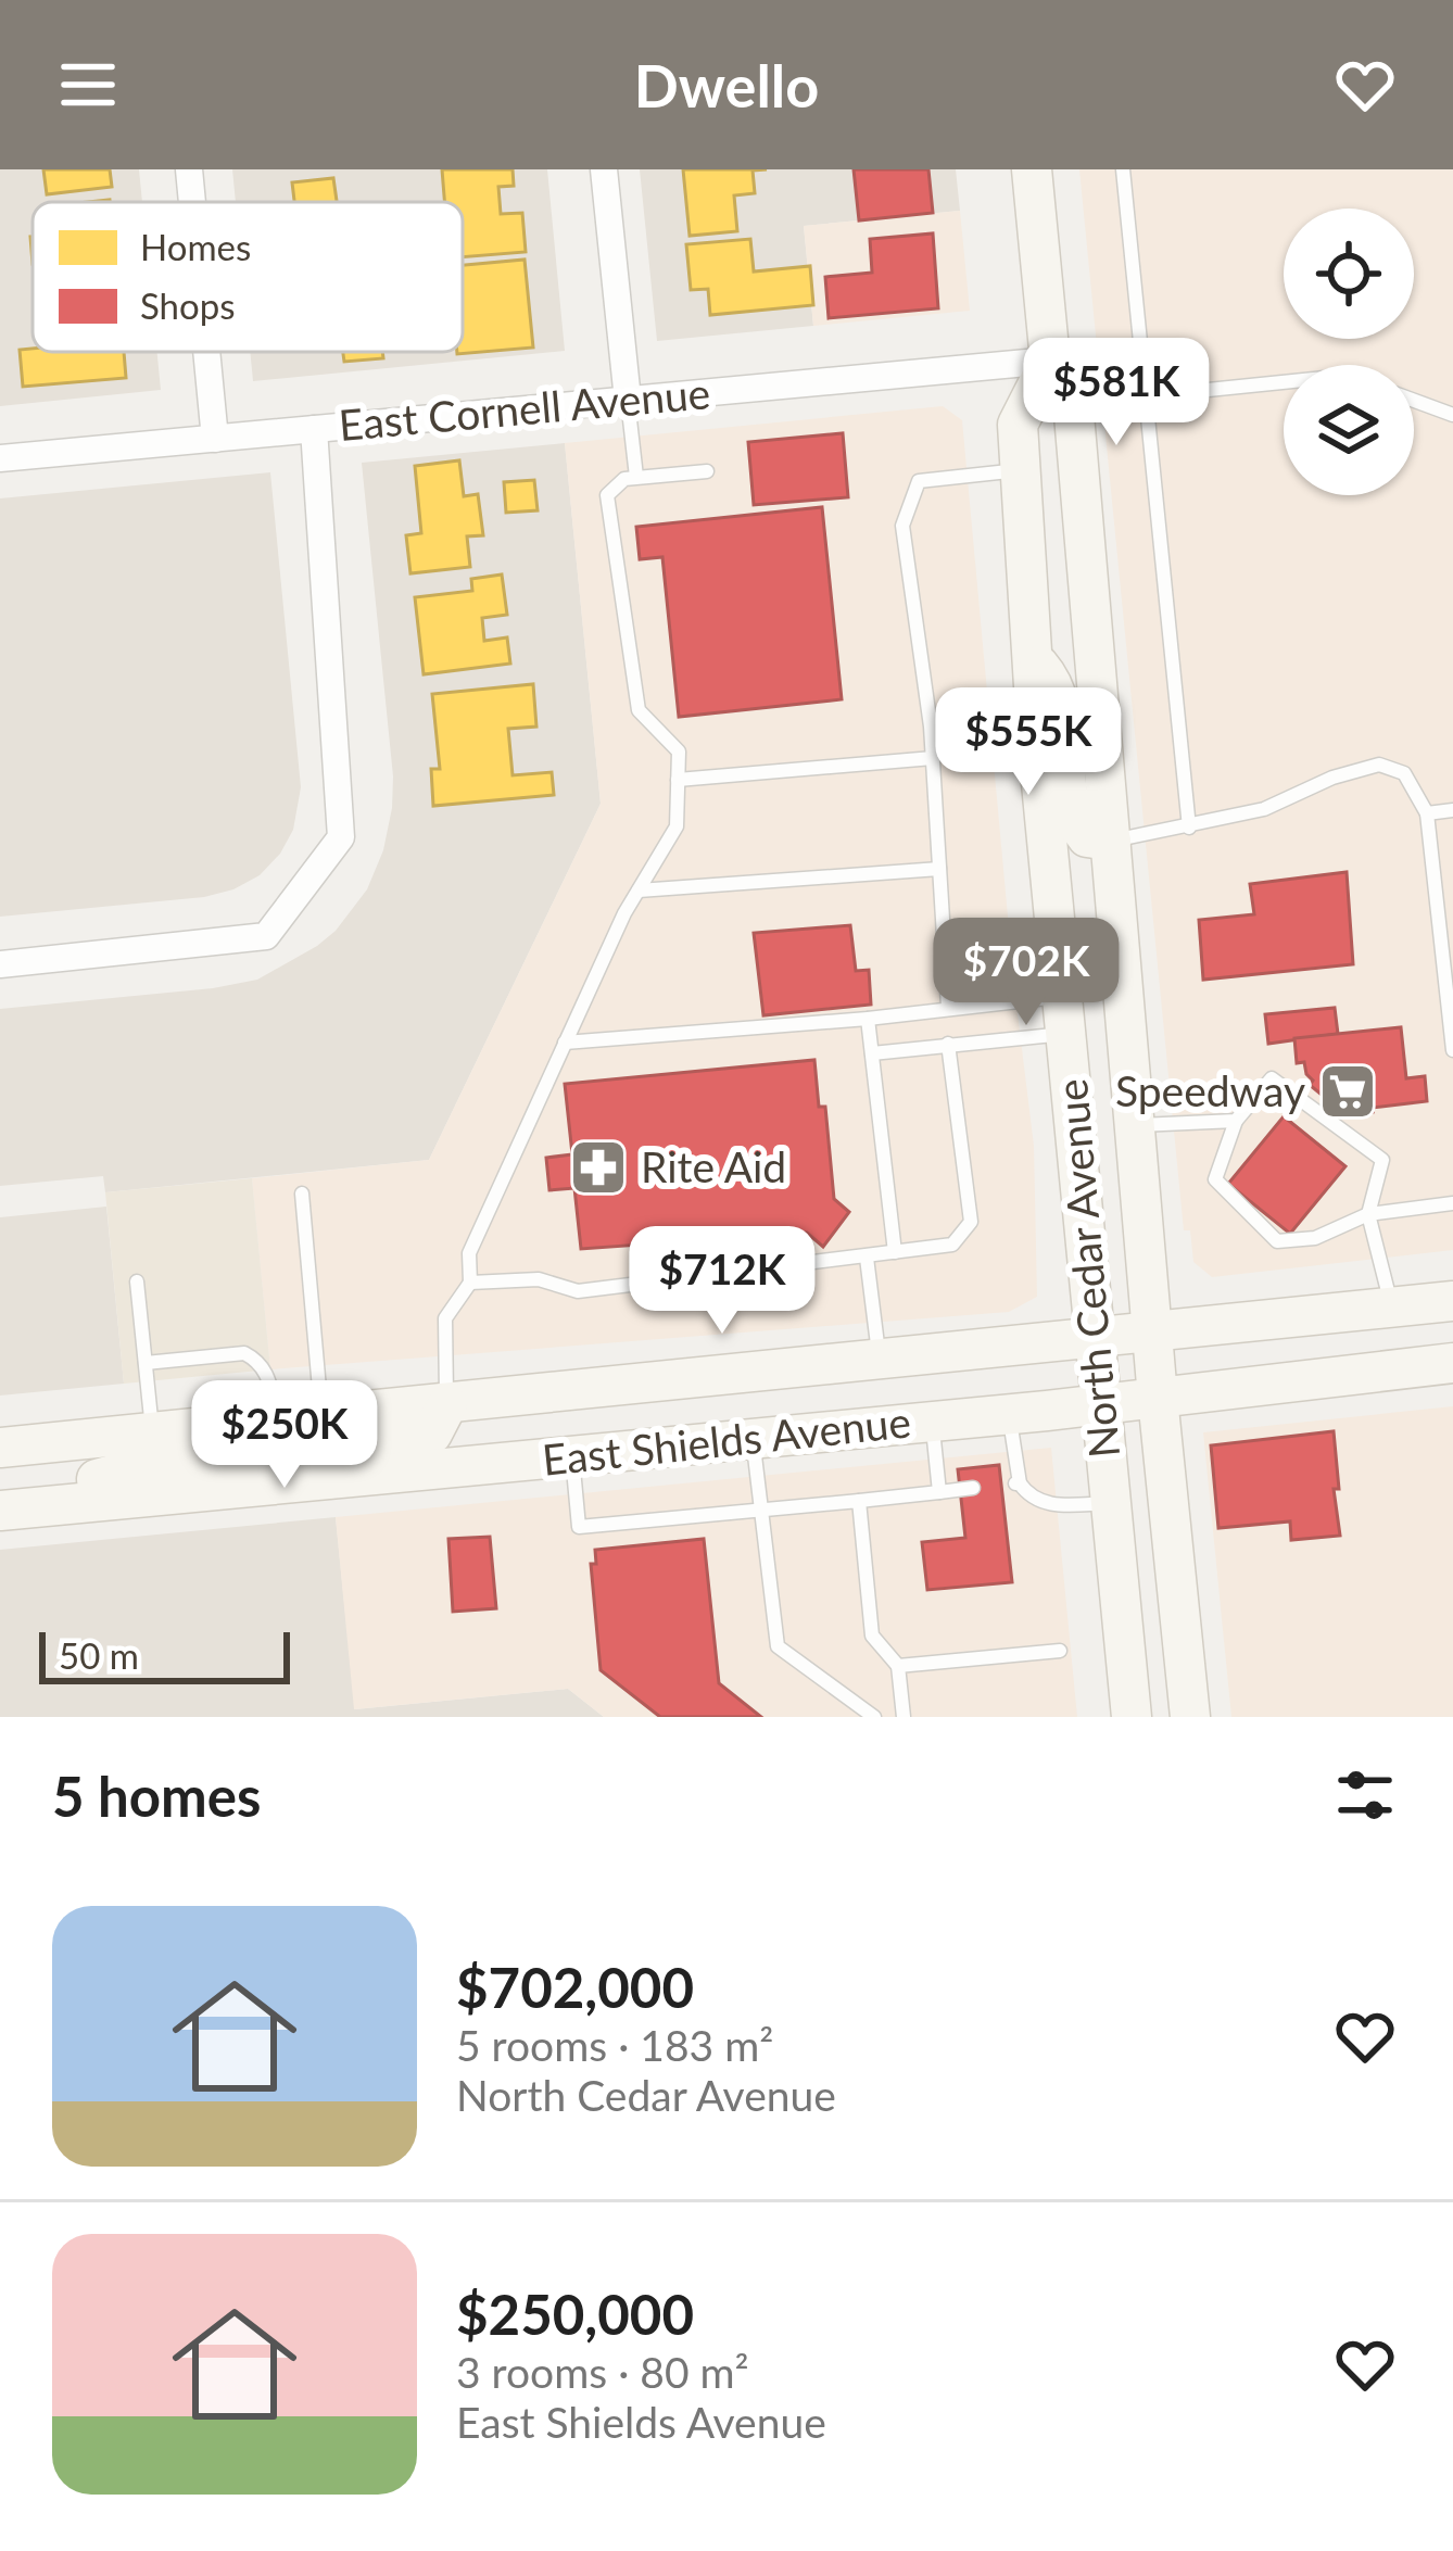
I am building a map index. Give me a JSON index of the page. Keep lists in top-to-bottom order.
{
  "streets": {
    "main road": ["North Cedar Avenue", "East Shields Avenue"],
    "street": ["East Cornell Avenue"]
  },
  "crossings": [
    ["East Cornell Avenue", "North Cedar Avenue"],
    ["North Cedar Avenue", "East Shields Avenue"]
  ],
  "places": {
    "supermarket": ["Speedway"],
    "pharmacy": ["Rite Aid"]
  },
  "legend": ["Homes", "Shops"],
  "scale_bar": "50 m",
  "page": {
    "header": "Dwello",
    "price": [
      "$581K",
      "$555K",
      "$702K",
      "$712K",
      "$250K"
    ],
    "scale": "50 m",
    "heading": "5 homes",
    "list": [
      {
        "name": "$702,000",
        "note": "5 rooms · 183 m² · North Cedar Avenue"
      },
      {
        "name": "$250,000",
        "note": "3 rooms · 80 m² · East Shields Avenue"
      }
    ]
  }
}
